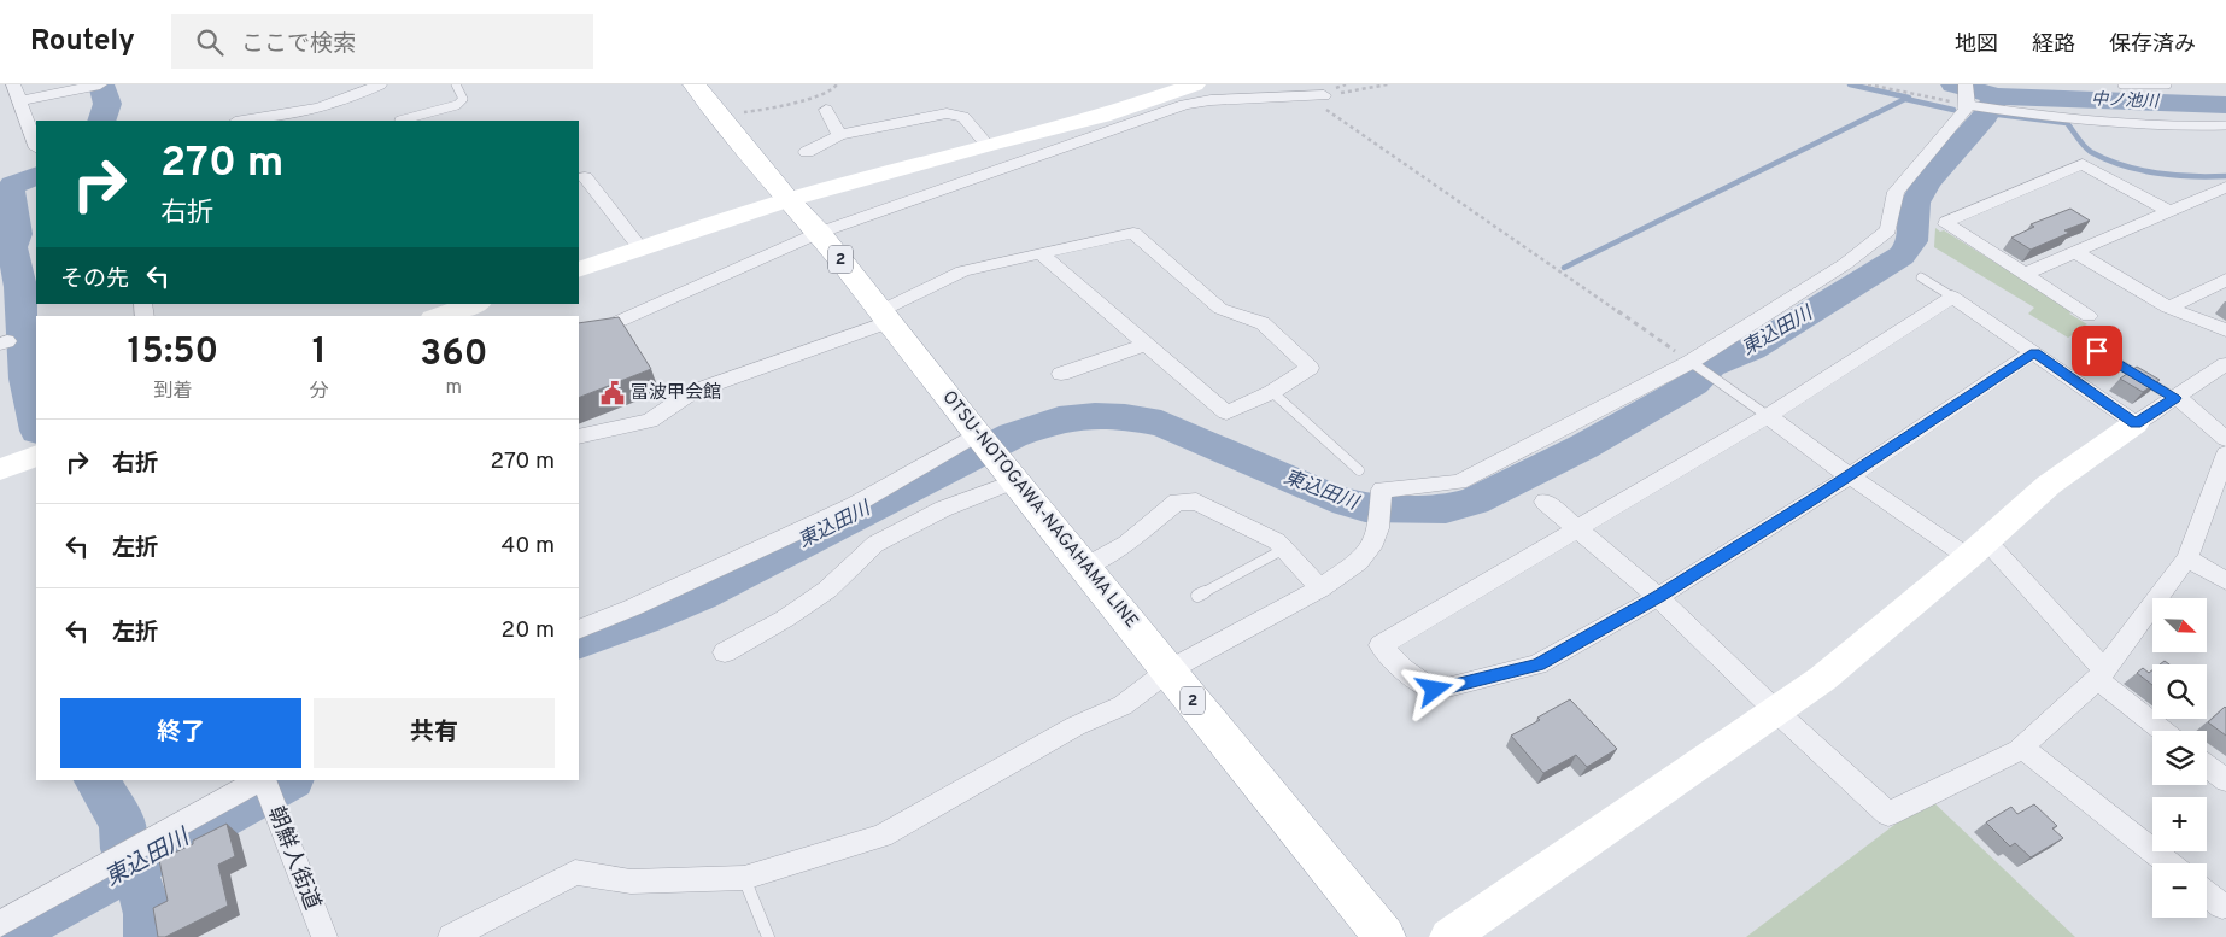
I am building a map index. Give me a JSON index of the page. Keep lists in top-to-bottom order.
{
  "streets": {
    "main road": ["2", "OTSU-NOTOGAWA-NAGAHAMA LINE"],
    "street": ["朝鮮人街道"]
  },
  "water": ["中ノ池川", "東込田川"],
  "places": {
    "public building": ["冨波甲会館"]
  },
  "north": "bottom right",
  "page": {
    "header": "Routely",
    "search": "ここで検索",
    "nav": ["地図", "経路", "保存済み"],
    "turn": ["270 m", "右折"],
    "then": "その先",
    "eta": [
      "15:50",
      "到着",
      "1",
      "分",
      "360",
      "m"
    ],
    "list": [
      {
        "name": "右折",
        "value": "270 m"
      },
      {
        "name": "左折",
        "value": "40 m"
      },
      {
        "name": "左折",
        "value": "20 m"
      }
    ],
    "map_buttons": ["+", "−"],
    "buttons": ["終了", "共有"]
  }
}
